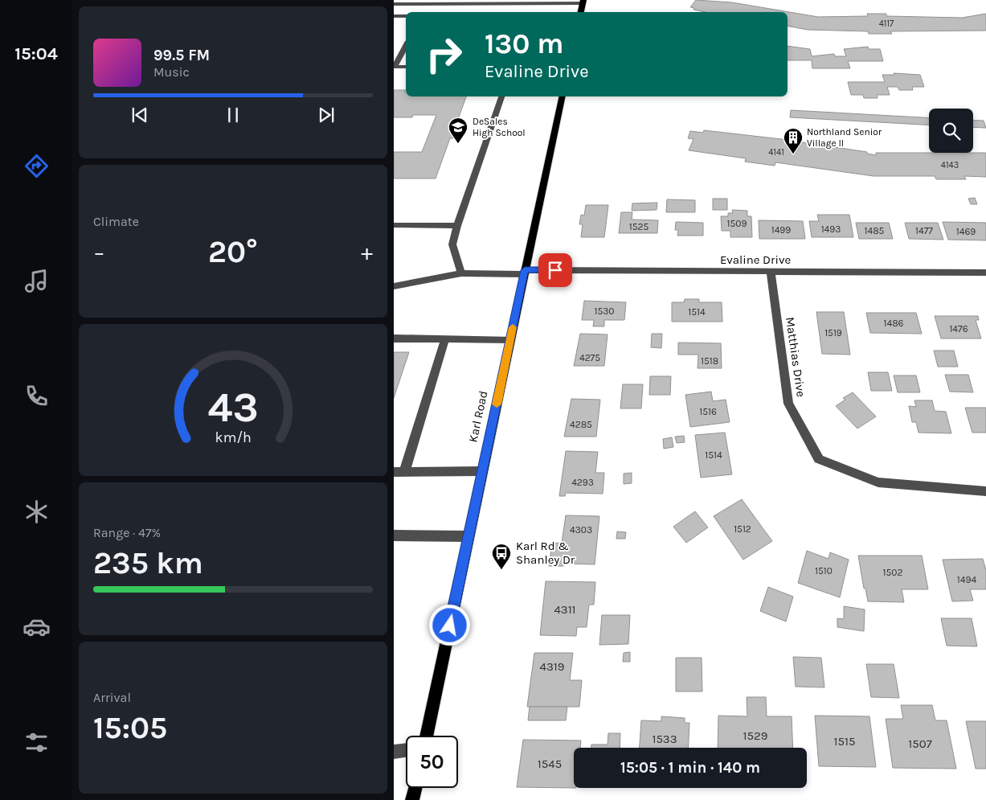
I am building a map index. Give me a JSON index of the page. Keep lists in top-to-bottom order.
{
  "streets": {
    "main road": ["Karl Road"],
    "street": ["Evaline Drive", "Matthias Drive"]
  },
  "crossings": [
    ["Evaline Drive", "Matthias Drive"],
    ["Evaline Drive", "Karl Road"]
  ],
  "places": {
    "school or university": ["DeSales High School"],
    "building": ["Northland Senior Village II"],
    "bus stop": ["Karl Rd & Shanley Dr"]
  },
  "house_numbers": [
    "4117",
    "4141",
    "4143",
    "1509",
    "1525",
    "1493",
    "1499",
    "1485",
    "1477",
    "1469",
    "1530",
    "1514",
    "1486",
    "1476",
    "1519",
    "4275",
    "1518",
    "1516",
    "4285",
    "1514",
    "4293",
    "1512",
    "4303",
    "1510",
    "1502",
    "1494",
    "4311",
    "4319",
    "1529",
    "1533",
    "1515",
    "1507",
    "1545"
  ],
  "page": {
    "tabs": "15:04",
    "turn": ["130 m", "Evaline Drive"],
    "song": ["99.5 FM", "Music"],
    "tile": [
      "Climate",
      ["Range · 47%", "235 km"],
      ["Arrival", "15:05"]
    ],
    "heat": ["−", "20°", "+"],
    "limit": "50",
    "trip": "15:05 · 1 min · 140 m",
    "gauge": ["43", "km/h"]
  }
}
